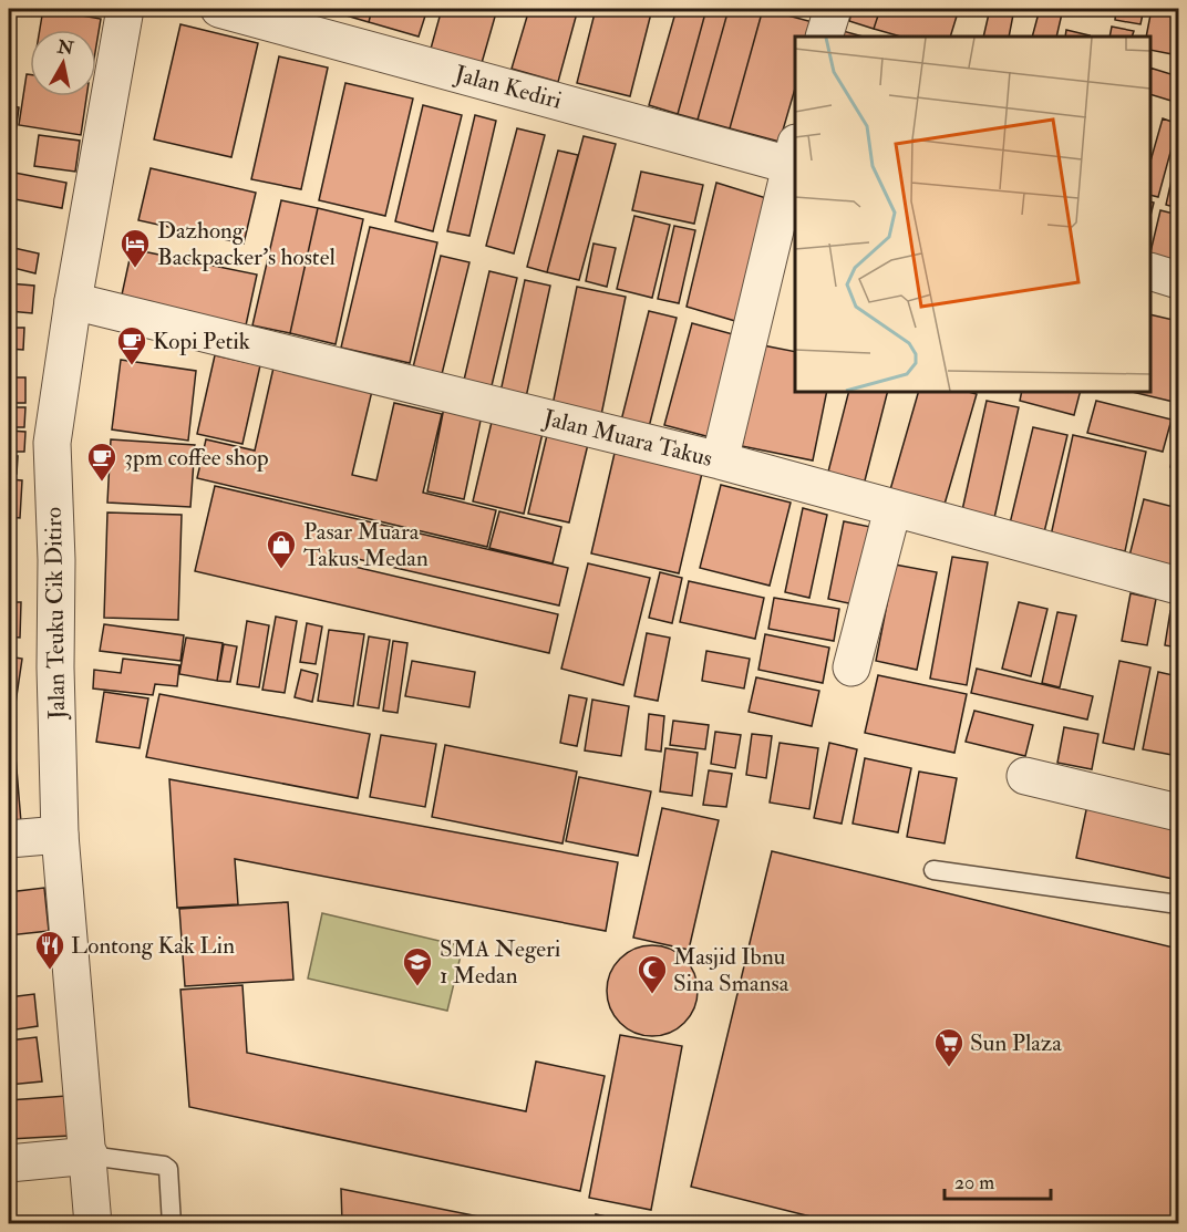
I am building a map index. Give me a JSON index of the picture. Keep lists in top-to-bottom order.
{
  "streets": {
    "street": ["Jalan Kediri", "Jalan Muara Takus", "Jalan Teuku Cik Ditiro"]
  },
  "crossings": [
    ["Jalan Muara Takus", "Jalan Teuku Cik Ditiro"]
  ],
  "places": {
    "hotel": ["Dazhong Backpacker's hostel"],
    "cafe": ["Kopi Petik", "3pm coffee shop"],
    "shop": ["Pasar Muara Takus Medan"],
    "restaurant": ["Lontong Kak Lin"],
    "school or university": ["SMA Negeri 1 Medan"],
    "mosque": ["Masjid Ibnu Sina Smansa"],
    "supermarket": ["Sun Plaza"]
  },
  "scale_bar": "20 m",
  "north": "top"
}
